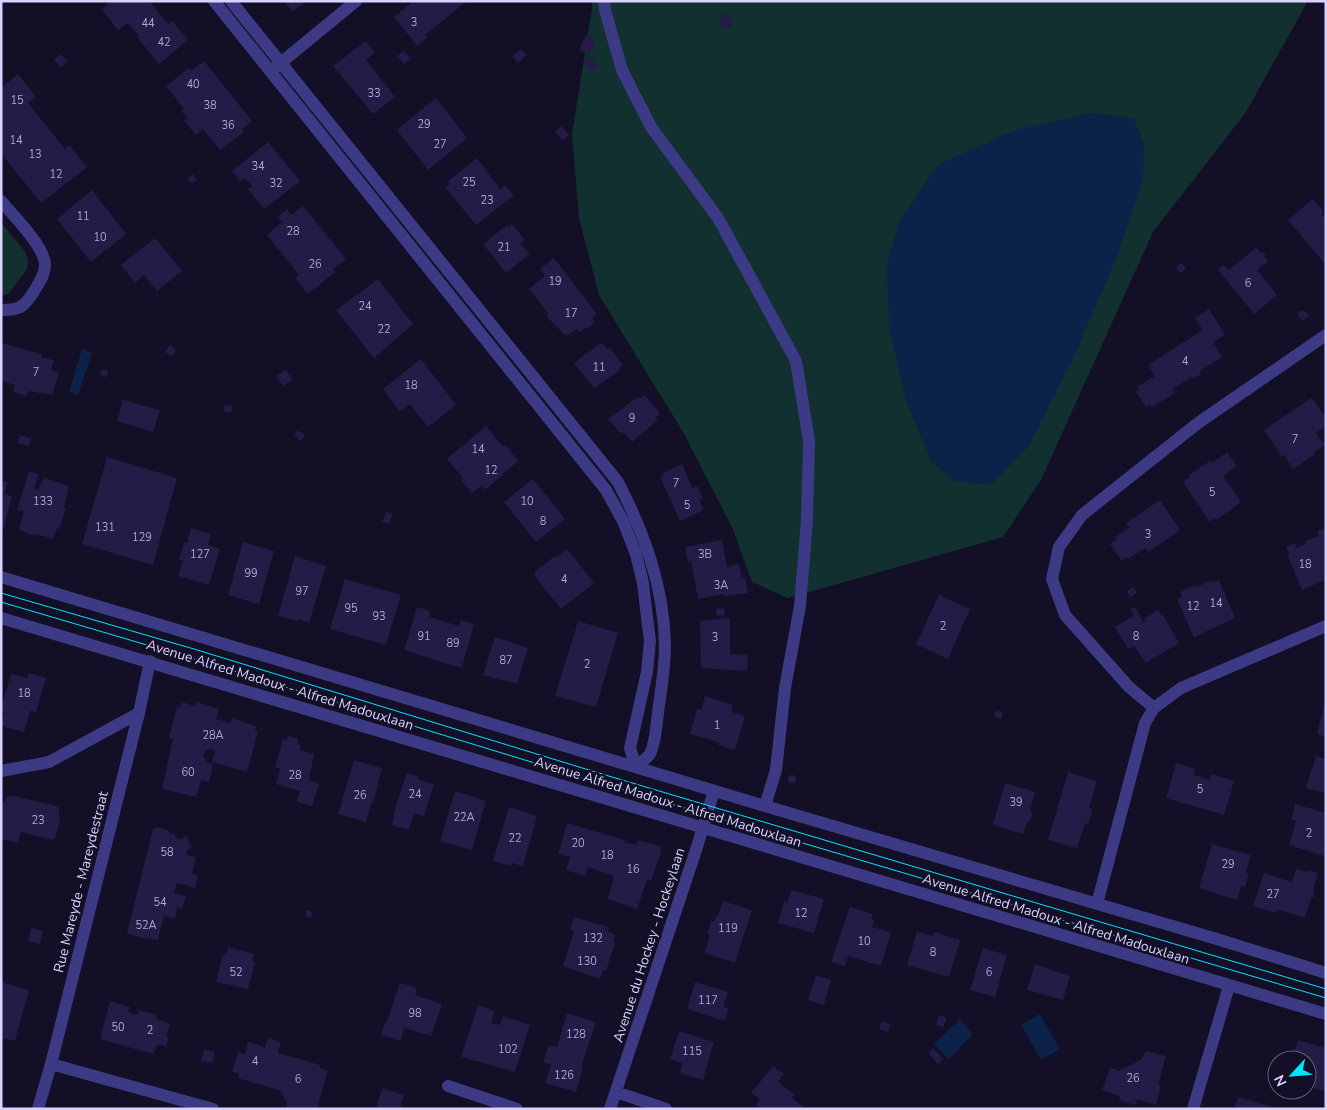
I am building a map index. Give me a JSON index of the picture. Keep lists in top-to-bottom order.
{
  "streets": {
    "street": ["Avenue Alfred Madoux - Alfred Madouxlaan", "Rue Mareyde - Mareydestraat", "Avenue du Hockey - Hockeylaan"]
  },
  "crossings": [
    ["Avenue Alfred Madoux - Alfred Madouxlaan", "Rue Mareyde - Mareydestraat"],
    ["Avenue Alfred Madoux - Alfred Madouxlaan", "Avenue du Hockey - Hockeylaan"]
  ],
  "house_numbers": [
    "3",
    "44",
    "42",
    "40",
    "33",
    "15",
    "38",
    "29",
    "36",
    "14",
    "27",
    "13",
    "34",
    "12",
    "25",
    "32",
    "23",
    "11",
    "28",
    "10",
    "21",
    "26",
    "19",
    "6",
    "24",
    "17",
    "22",
    "4",
    "11",
    "7",
    "18",
    "9",
    "7",
    "14",
    "12",
    "7",
    "5",
    "133",
    "10",
    "5",
    "8",
    "131",
    "3",
    "129",
    "127",
    "3B",
    "18",
    "99",
    "4",
    "3A",
    "97",
    "14",
    "12",
    "95",
    "93",
    "2",
    "91",
    "8",
    "3",
    "89",
    "87",
    "2",
    "18",
    "1",
    "28A",
    "60",
    "28",
    "5",
    "24",
    "26",
    "39",
    "22A",
    "23",
    "2",
    "22",
    "20",
    "58",
    "18",
    "29",
    "16",
    "27",
    "54",
    "12",
    "52A",
    "119",
    "132",
    "10",
    "8",
    "130",
    "52",
    "6",
    "117",
    "98",
    "50",
    "2",
    "128",
    "102",
    "115",
    "4",
    "126",
    "26",
    "6"
  ],
  "north": "bottom left"
}
